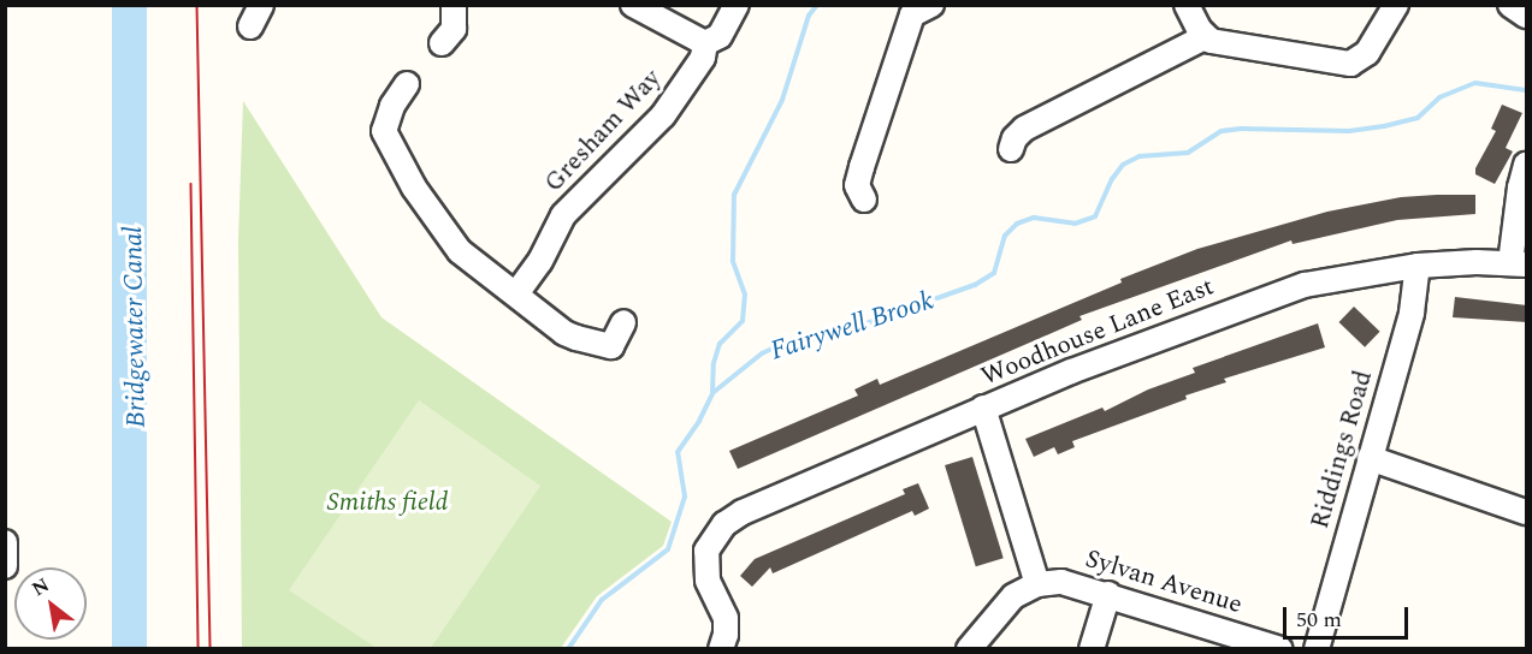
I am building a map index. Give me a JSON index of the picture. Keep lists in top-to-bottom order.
{
  "streets": {
    "street": [
      "Gresham Way",
      "Woodhouse Lane East",
      "Riddings Road",
      "Sylvan Avenue"
    ]
  },
  "crossings": [
    ["Woodhouse Lane East", "Riddings Road"]
  ],
  "water": ["Fairywell Brook", "Bridgewater Canal"],
  "parks": ["Smiths field"],
  "scale_bar": "50 m",
  "north": "top left"
}
